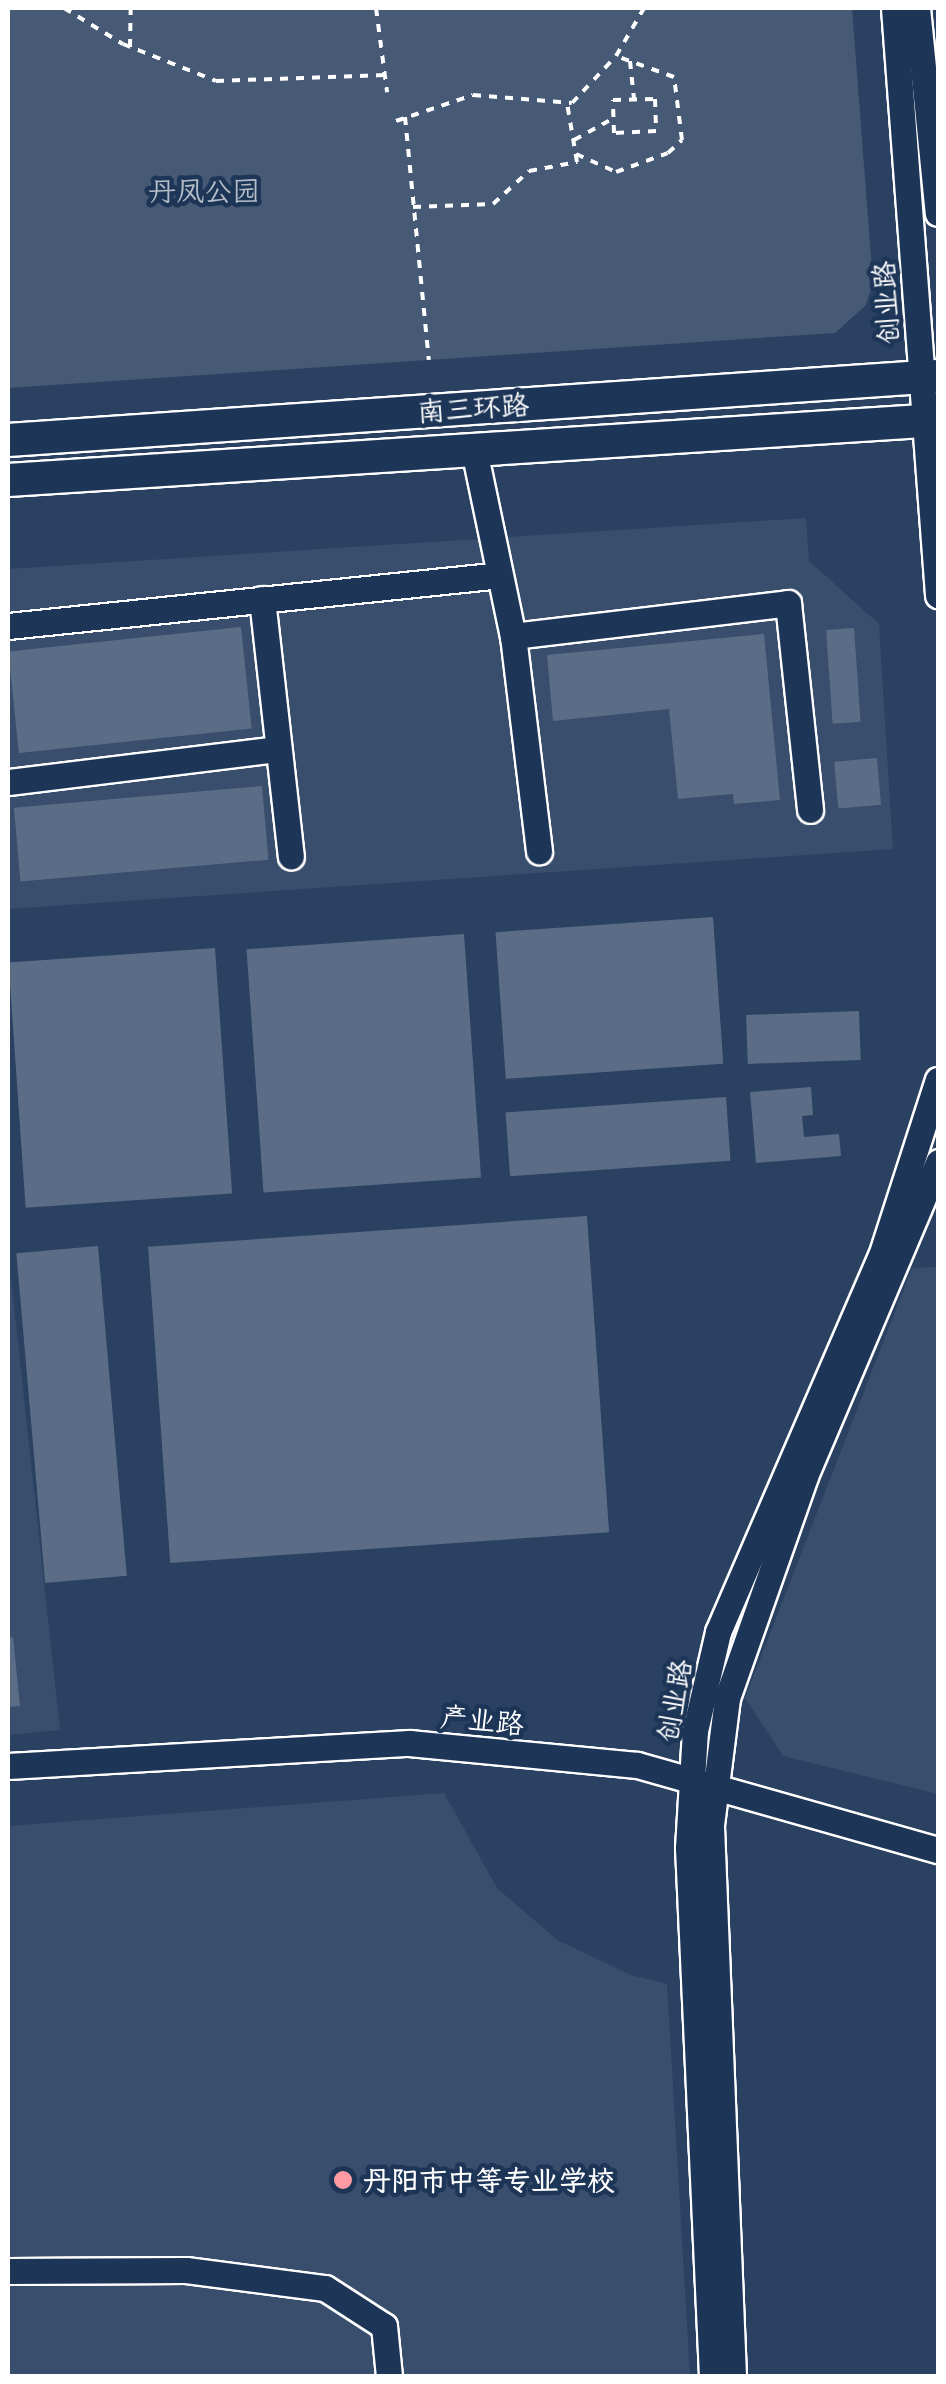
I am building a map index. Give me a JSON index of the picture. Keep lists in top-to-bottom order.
{
  "streets": {
    "main road": ["南三环路"],
    "street": ["创业路", "产业路"]
  },
  "crossings": [
    ["创业路", "南三环路"],
    ["创业路", "产业路"]
  ],
  "parks": ["丹凤公园"],
  "places": ["丹阳市中等专业学校"]
}
